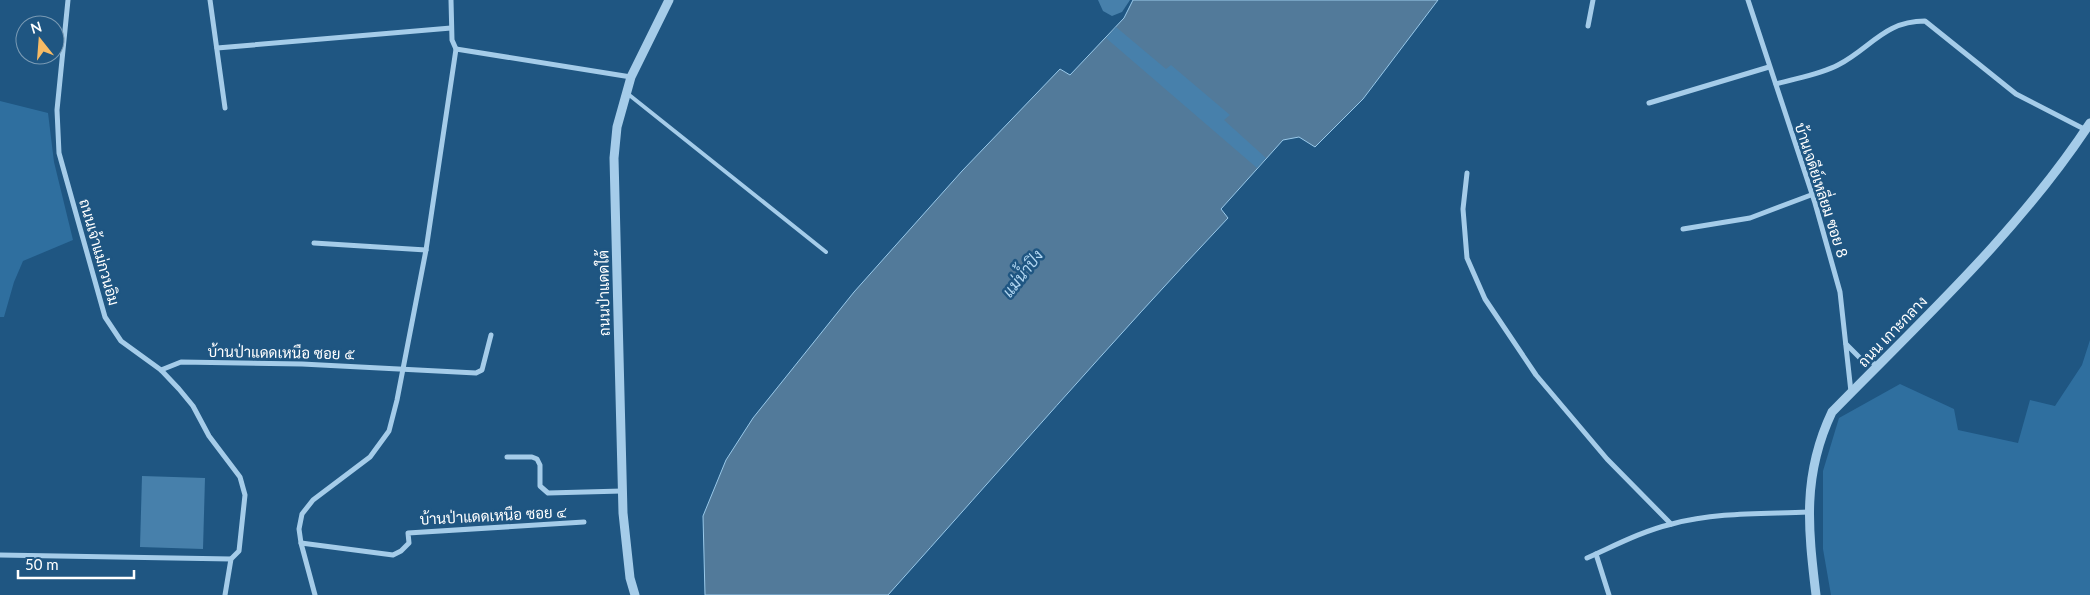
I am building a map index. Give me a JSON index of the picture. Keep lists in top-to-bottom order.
{
  "streets": {
    "street": [
      "บ้านเจดีย์เหลี่ยม ซอย 8",
      "ถนนเจ้าแม่กวนอิม",
      "ถนนป่าแดดใต้",
      "ถนน เกาะกลาง",
      "บ้านป่าแดดเหนือ ซอย ๕",
      "บ้านป่าแดดเหนือ ซอย ๔"
    ]
  },
  "crossings": [
    ["บ้านเจดีย์เหลี่ยม ซอย 8", "ถนน เกาะกลาง"],
    ["ถนนเจ้าแม่กวนอิม", "บ้านป่าแดดเหนือ ซอย ๕"]
  ],
  "water": ["แม่น้ำปิง"],
  "scale_bar": "50 m",
  "north": "top"
}
